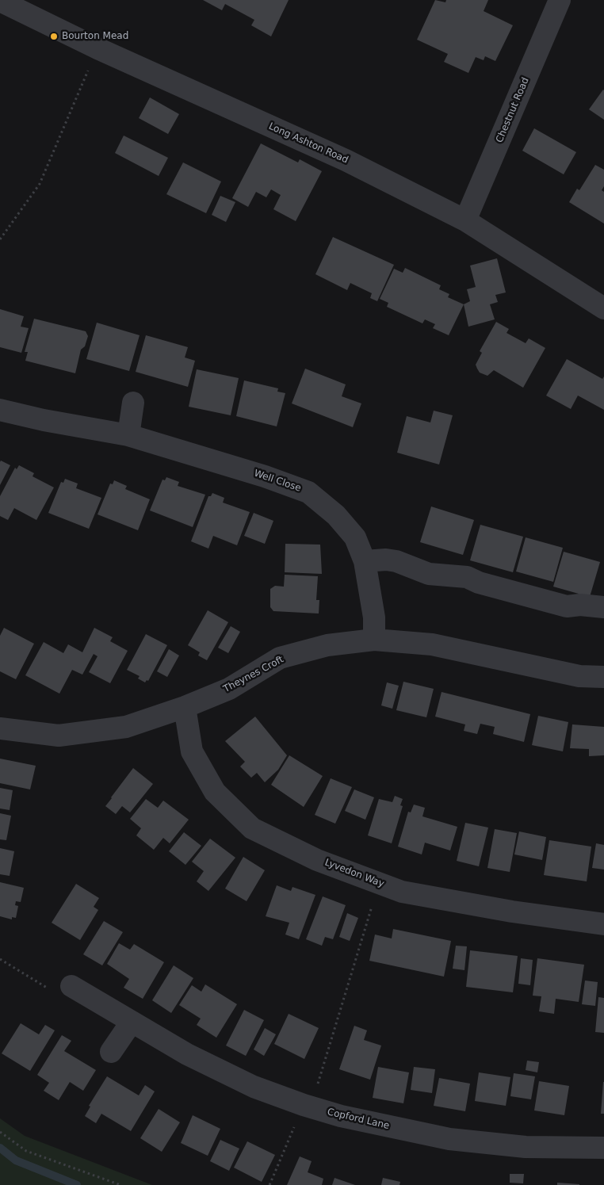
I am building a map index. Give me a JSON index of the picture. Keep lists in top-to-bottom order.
{
  "streets": {
    "street": [
      "Chestnut Road",
      "Long Ashton Road",
      "Well Close",
      "Theynes Croft",
      "Lyvedon Way",
      "Copford Lane"
    ]
  },
  "crossings": [
    ["Chestnut Road", "Long Ashton Road"],
    ["Well Close", "Theynes Croft"],
    ["Theynes Croft", "Lyvedon Way"]
  ],
  "places": ["Bourton Mead"]
}
